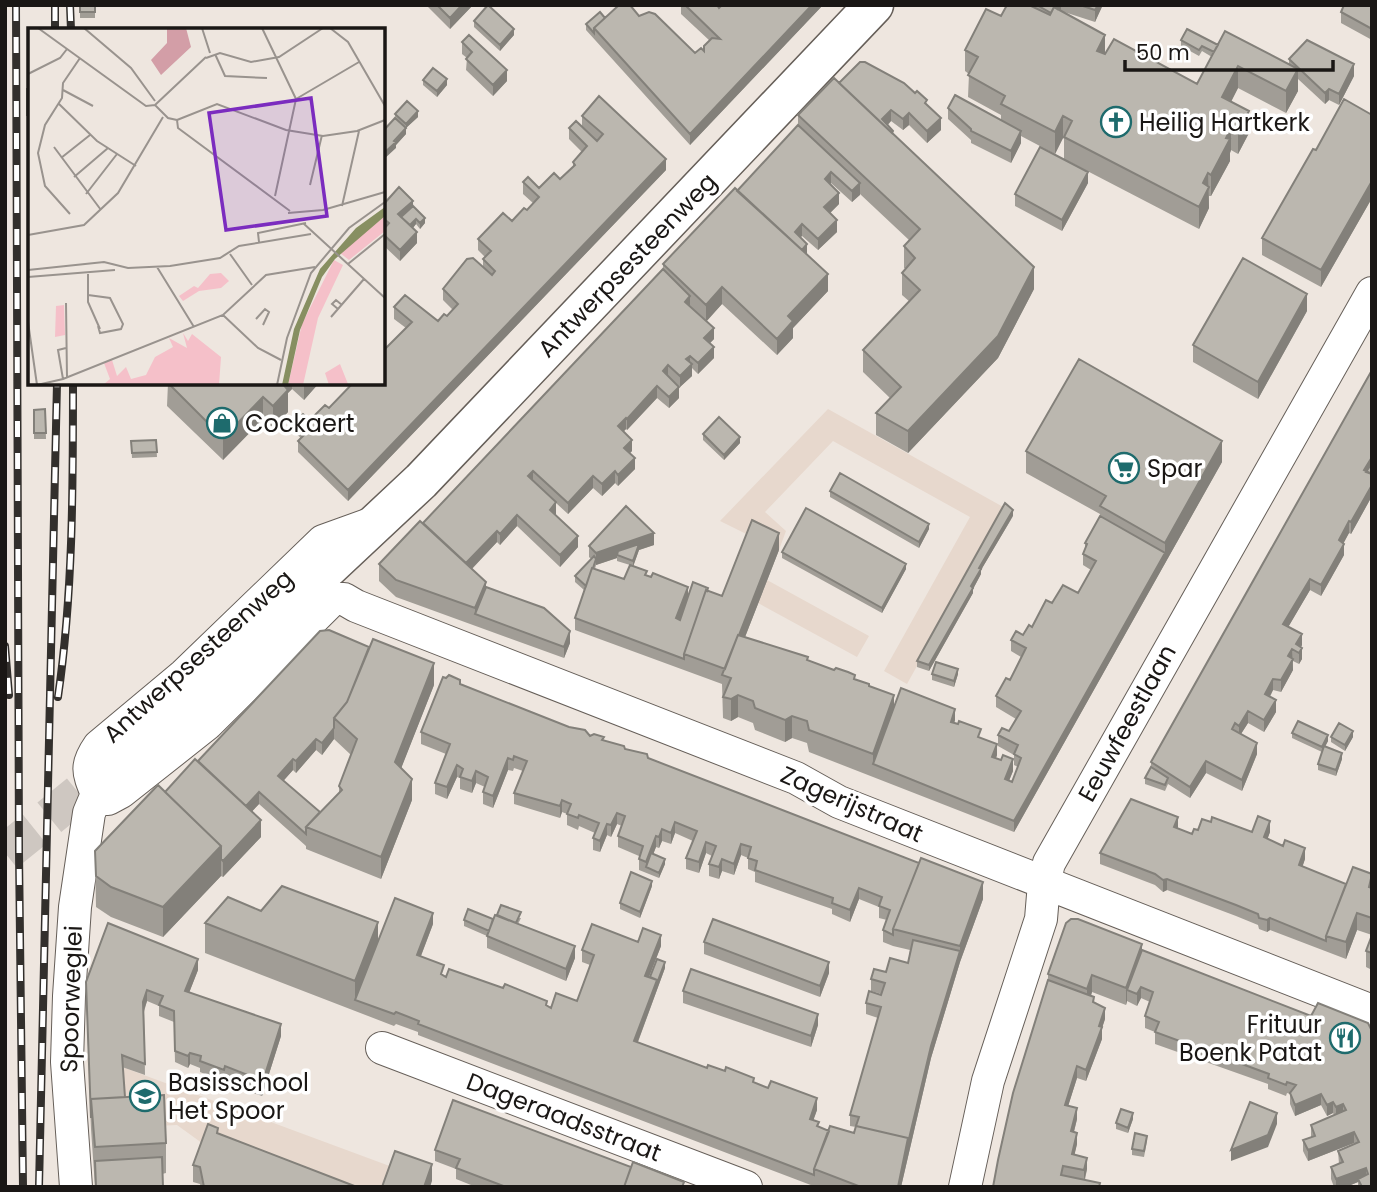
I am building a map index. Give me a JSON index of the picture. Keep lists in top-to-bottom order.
{
  "streets": {
    "street": [
      "Antwerpsesteenweg",
      "Eeuwfeestlaan",
      "Zagerijstraat",
      "Spoorweglei",
      "Dageraadsstraat"
    ]
  },
  "crossings": [
    ["Antwerpsesteenweg", "Zagerijstraat"],
    ["Antwerpsesteenweg", "Spoorweglei"],
    ["Eeuwfeestlaan", "Zagerijstraat"]
  ],
  "places": {
    "church": ["Heilig Hartkerk"],
    "shop": ["Cockaert"],
    "supermarket": ["Spar"],
    "restaurant": ["Frituur Boenk Patat"],
    "school or university": ["Basisschool Het Spoor"]
  },
  "scale_bar": "50 m"
}
